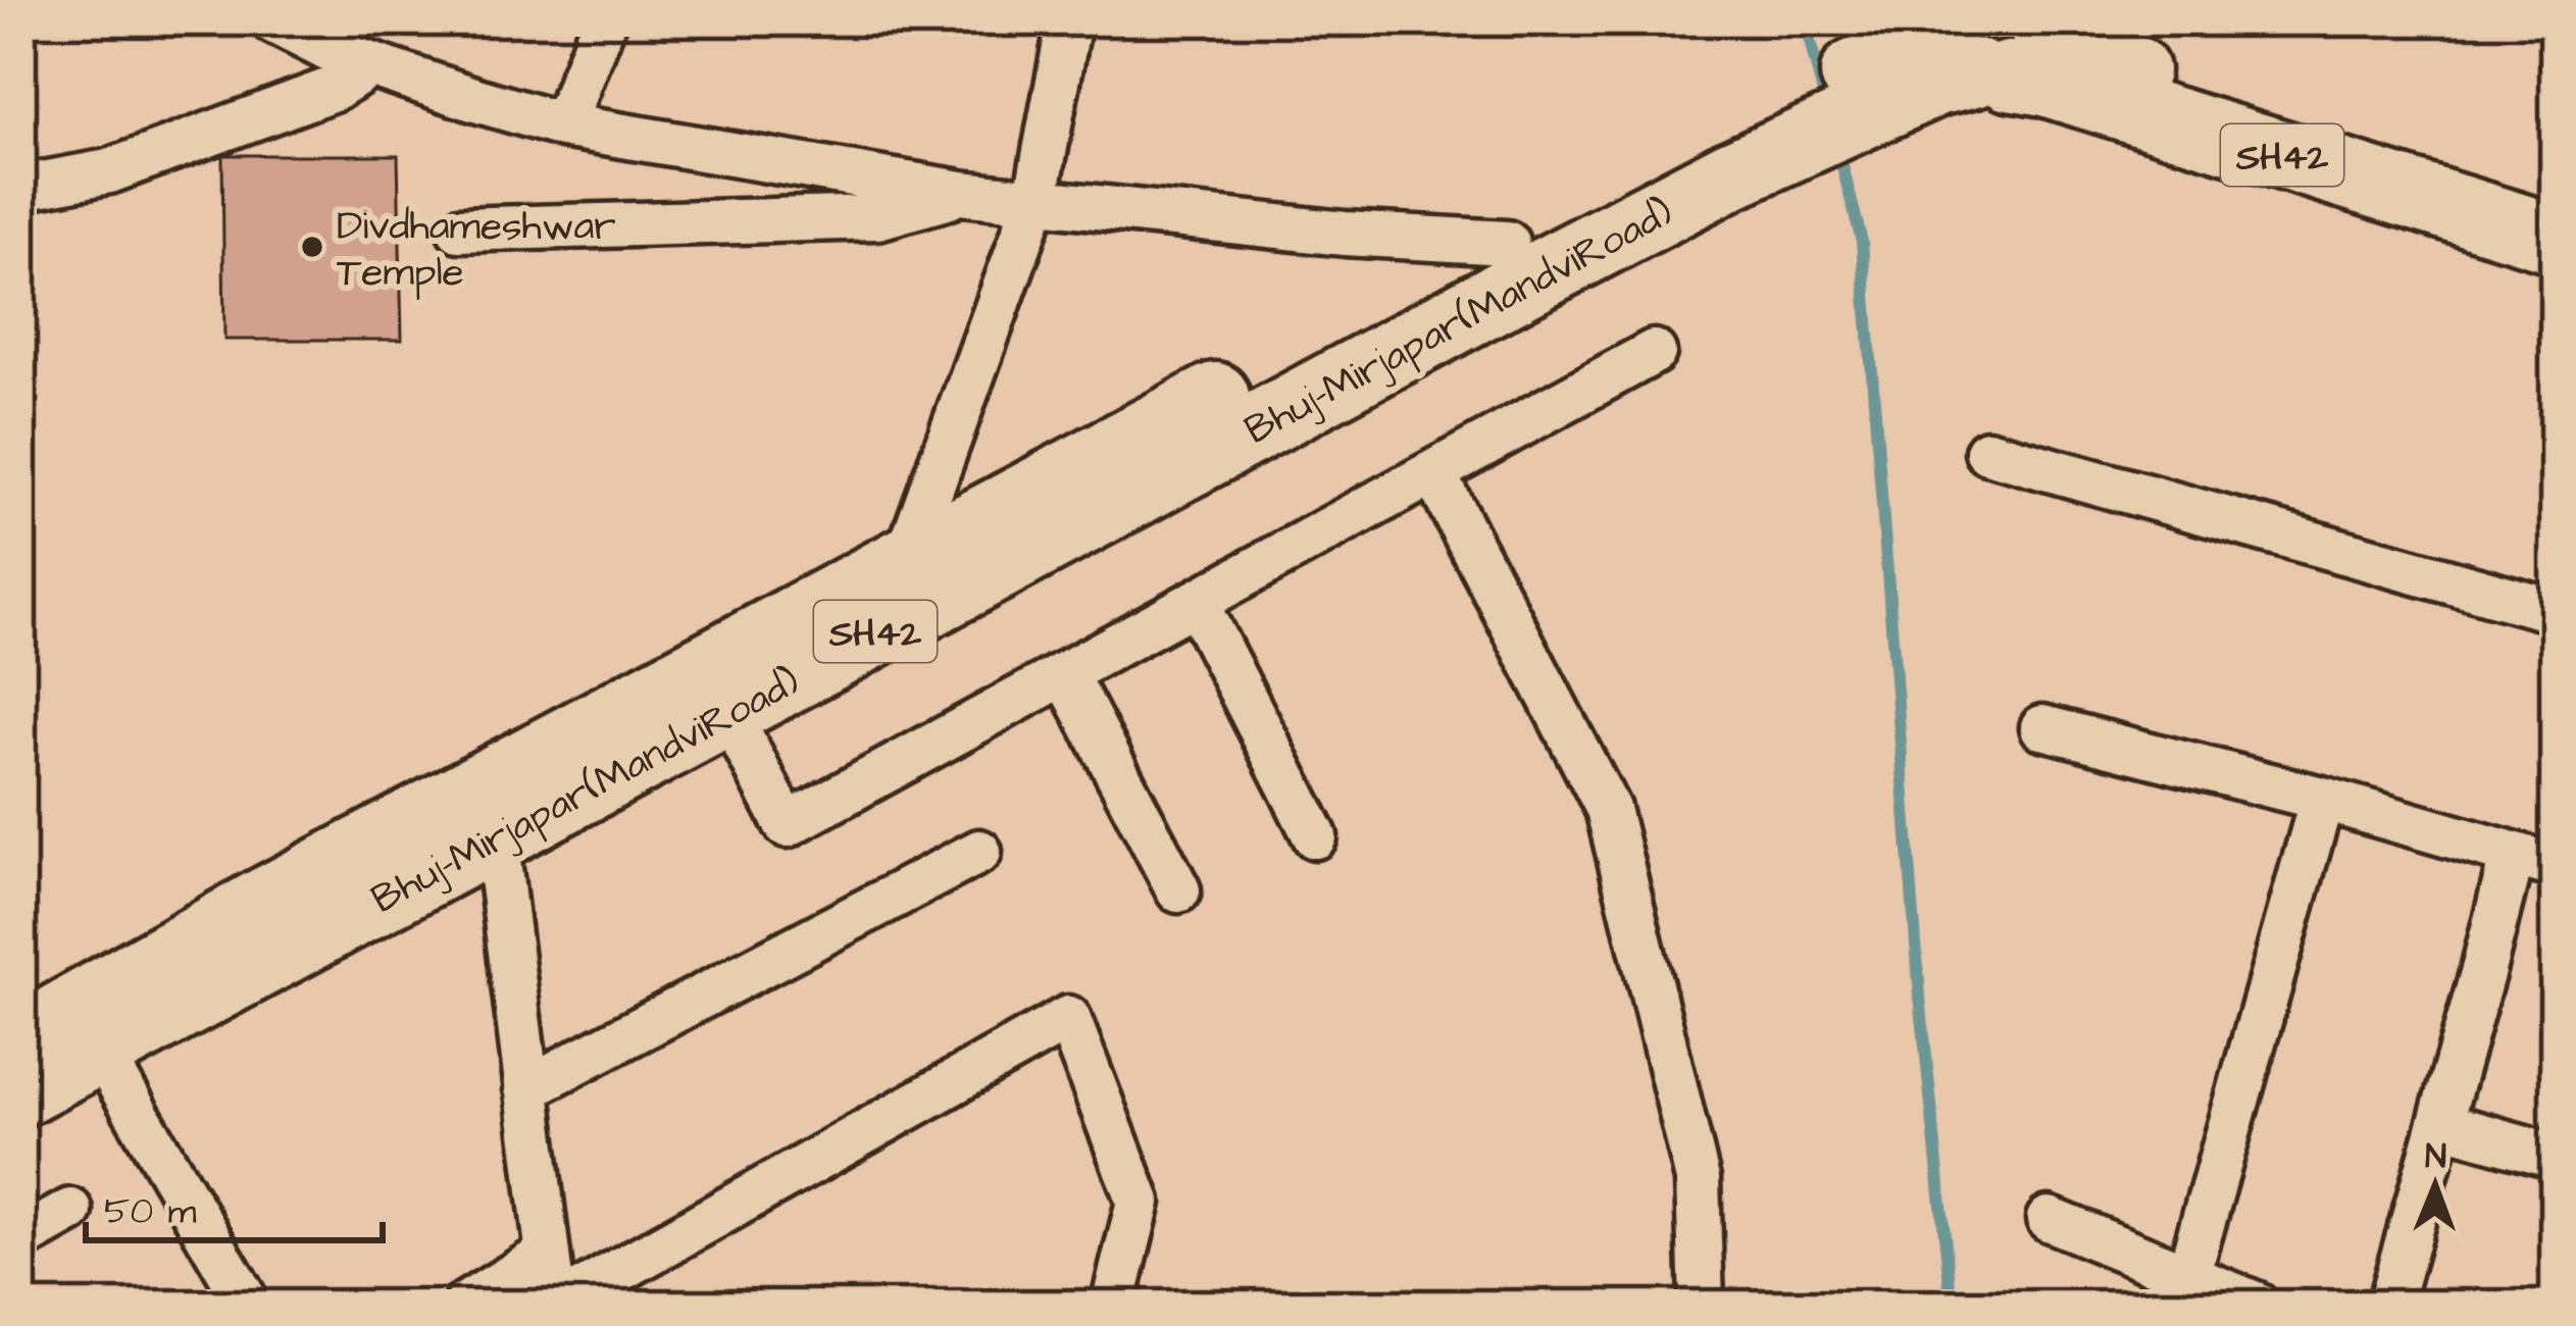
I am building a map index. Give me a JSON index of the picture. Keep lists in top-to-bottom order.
{
  "streets": {
    "main road": ["SH42", "Bhuj-Mirjapar(MandviRoad)"]
  },
  "crossings": [
    ["SH42", "Bhuj-Mirjapar(MandviRoad)"]
  ],
  "places": ["Divdhameshwar Temple"],
  "scale_bar": "50 m",
  "north": "top"
}
